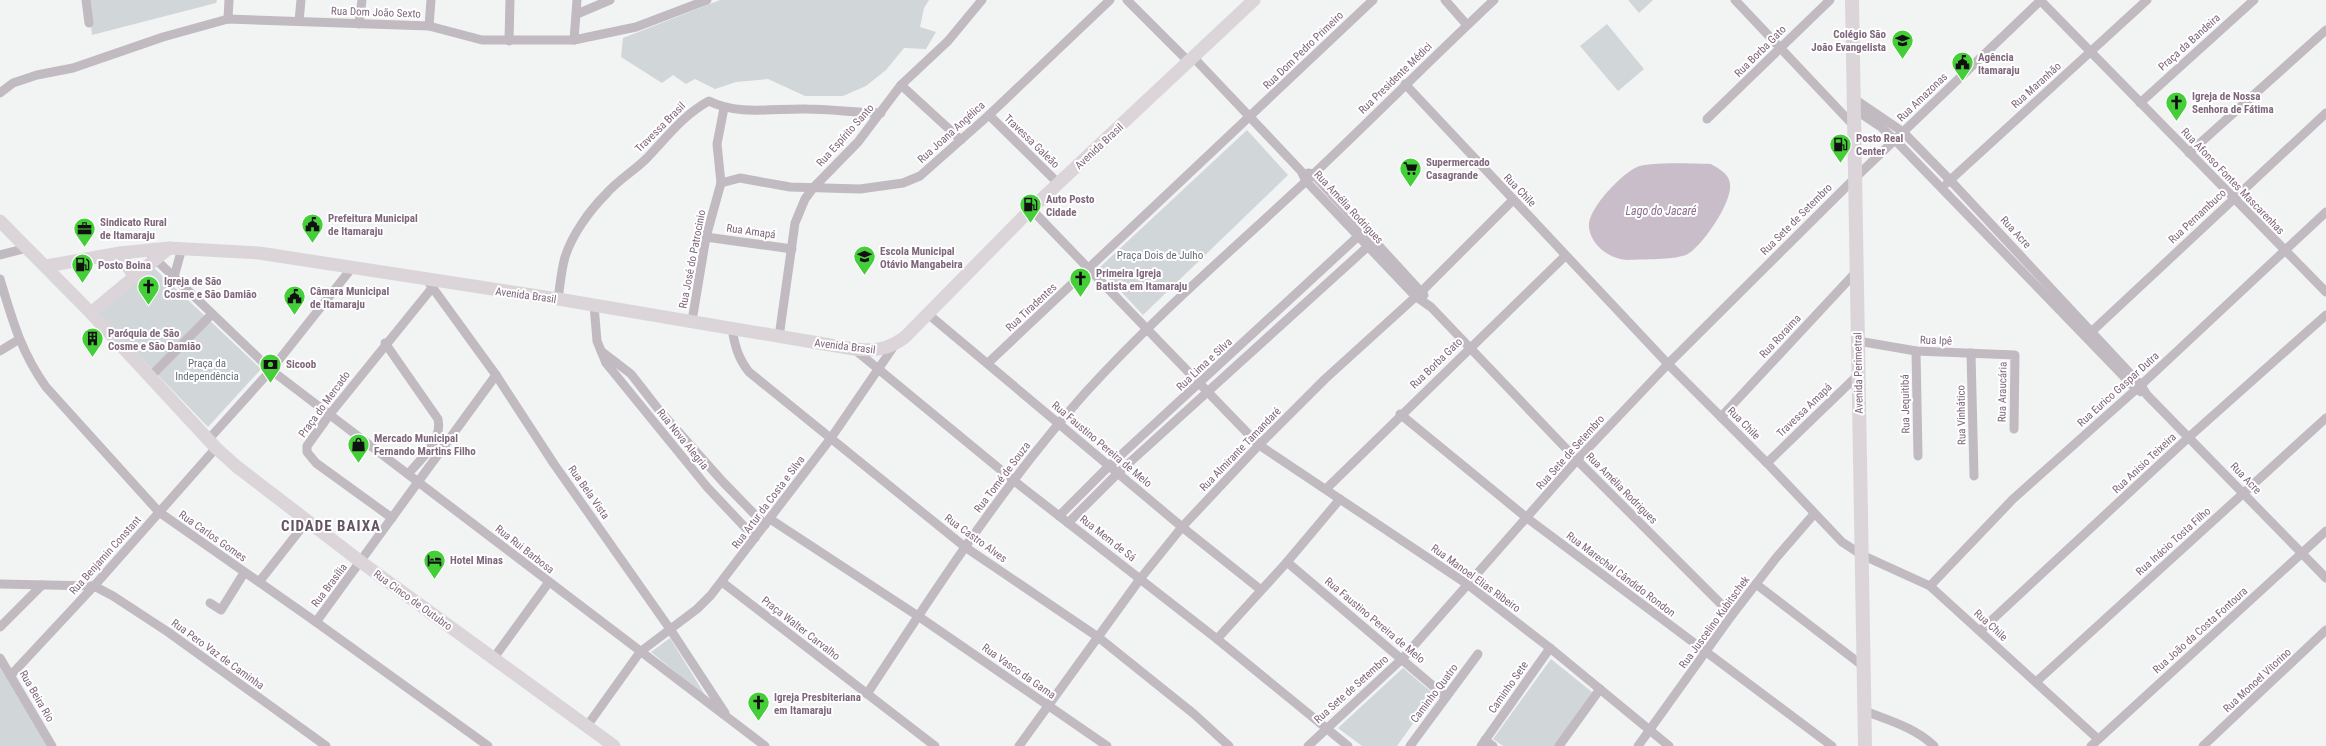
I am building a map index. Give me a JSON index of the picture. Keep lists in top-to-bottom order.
{
  "streets": {
    "main road": ["Avenida Perimetral"],
    "street": [
      "Rua Dom João Sexto",
      "Praça da Bandeira",
      "Rua Dom Pedro Primeiro",
      "Rua Borba Gato",
      "Rua Presidente Médici",
      "Rua Maranhão",
      "Rua Amazonas",
      "Travessa Brasil",
      "Rua Joana Angélica",
      "Rua Espírito Santo",
      "Travessa Galeão",
      "Avenida Brasil",
      "Rua Afonso Fontes Mascarenhas",
      "Rua Chile",
      "Rua Amélia Rodrigues",
      "Rua Pernambuco",
      "Rua Sete de Setembro",
      "Rua Amapá",
      "Rua Acre",
      "Rua José do Patrocinio",
      "Rua Tiradentes",
      "Rua Roraima",
      "Rua Ipê",
      "Rua Lima e Silva",
      "Rua Eurico Gaspar Dutra",
      "Rua Araucária",
      "Praça do Mercado",
      "Rua Jequitibá",
      "Travessa Amapá",
      "Rua Vinhático",
      "Rua Nova Alegria",
      "Rua Faustino Pereira de Melo",
      "Rua Almirante Tamandaré",
      "Rua Anisio Teixeira",
      "Rua Tomé de Souza",
      "Rua Bela Vista",
      "Rua Artur da Costa e Silva",
      "Rua Carlos Gomes",
      "Rua Castro Alves",
      "Rua Mem de Sá",
      "Rua Inácio Tosta Filho",
      "Rua Rui Barbosa",
      "Rua Benjamin Constant",
      "Rua Marechal Cândido Rondon",
      "Rua Manoel Elias Ribeiro",
      "Rua Brasília",
      "Rua Cinco de Outubro",
      "Rua Juscelino Kubitschek",
      "Praça Walter Carvalho",
      "Rua João da Costa Fontoura",
      "Rua Pero Vaz de Caminha",
      "Rua Vasco da Gama",
      "Rua Monoel Vitorino",
      "Caminho Sete",
      "Caminho Quatro",
      "Rua Beira Rio"
    ]
  },
  "crossings": [
    ["Praça da Bandeira", "Rua Afonso Fontes Mascarenhas"],
    ["Rua Dom Pedro Primeiro", "Rua Amélia Rodrigues"],
    ["Rua Borba Gato", "Rua Chile"],
    ["Rua Borba Gato", "Rua Amélia Rodrigues"],
    ["Rua Borba Gato", "Rua Marechal Cândido Rondon"],
    ["Rua Borba Gato", "Rua Manoel Elias Ribeiro"],
    ["Rua Presidente Médici", "Rua Chile"],
    ["Rua Presidente Médici", "Rua Amélia Rodrigues"],
    ["Rua Maranhão", "Rua Afonso Fontes Mascarenhas"],
    ["Rua Maranhão", "Rua Acre"],
    ["Rua Amazonas", "Rua Afonso Fontes Mascarenhas"],
    ["Rua Amazonas", "Rua Sete de Setembro"],
    ["Rua Amazonas", "Rua Acre"],
    ["Rua Amazonas", "Avenida Perimetral"],
    ["Travessa Brasil", "Rua Espírito Santo"],
    ["Travessa Brasil", "Avenida Brasil"],
    ["Travessa Brasil", "Rua José do Patrocinio"],
    ["Rua Joana Angélica", "Rua Espírito Santo"],
    ["Rua Joana Angélica", "Travessa Galeão"],
    ["Rua Joana Angélica", "Rua José do Patrocinio"],
    ["Rua Espírito Santo", "Avenida Brasil"],
    ["Rua Espírito Santo", "Rua Amapá"],
    ["Travessa Galeão", "Avenida Brasil"],
    ["Avenida Brasil", "Rua José do Patrocinio"],
    ["Avenida Brasil", "Praça do Mercado"],
    ["Avenida Brasil", "Rua Nova Alegria"],
    ["Avenida Brasil", "Rua Faustino Pereira de Melo"],
    ["Avenida Brasil", "Rua Bela Vista"],
    ["Avenida Brasil", "Rua Artur da Costa e Silva"],
    ["Avenida Brasil", "Rua Castro Alves"],
    ["Avenida Brasil", "Rua Mem de Sá"],
    ["Rua Afonso Fontes Mascarenhas", "Rua Pernambuco"],
    ["Rua Afonso Fontes Mascarenhas", "Rua Eurico Gaspar Dutra"],
    ["Rua Chile", "Rua Sete de Setembro"],
    ["Rua Chile", "Rua Roraima"],
    ["Rua Chile", "Avenida Perimetral"],
    ["Rua Chile", "Rua Eurico Gaspar Dutra"],
    ["Rua Chile", "Travessa Amapá"],
    ["Rua Chile", "Rua Almirante Tamandaré"],
    ["Rua Chile", "Rua Anisio Teixeira"],
    ["Rua Chile", "Rua Inácio Tosta Filho"],
    ["Rua Chile", "Rua Juscelino Kubitschek"],
    ["Rua Chile", "Rua João da Costa Fontoura"],
    ["Rua Amélia Rodrigues", "Rua Sete de Setembro"],
    ["Rua Amélia Rodrigues", "Rua Lima e Silva"],
    ["Rua Amélia Rodrigues", "Rua Almirante Tamandaré"],
    ["Rua Amélia Rodrigues", "Rua Juscelino Kubitschek"],
    ["Rua Pernambuco", "Rua Acre"],
    ["Rua Sete de Setembro", "Avenida Perimetral"],
    ["Rua Sete de Setembro", "Rua Faustino Pereira de Melo"],
    ["Rua Sete de Setembro", "Rua Mem de Sá"],
    ["Rua Sete de Setembro", "Rua Marechal Cândido Rondon"],
    ["Rua Sete de Setembro", "Rua Manoel Elias Ribeiro"],
    ["Rua Amapá", "Rua José do Patrocinio"],
    ["Rua Acre", "Avenida Perimetral"],
    ["Rua Acre", "Rua Eurico Gaspar Dutra"],
    ["Rua Acre", "Rua Anisio Teixeira"],
    ["Rua Acre", "Rua Inácio Tosta Filho"],
    ["Rua Acre", "Rua João da Costa Fontoura"],
    ["Rua Tiradentes", "Rua Faustino Pereira de Melo"],
    ["Rua Roraima", "Avenida Perimetral"],
    ["Rua Ipê", "Avenida Perimetral"],
    ["Rua Ipê", "Rua Araucária"],
    ["Rua Ipê", "Rua Jequitibá"],
    ["Rua Ipê", "Rua Vinhático"],
    ["Rua Lima e Silva", "Rua Faustino Pereira de Melo"],
    ["Rua Lima e Silva", "Rua Mem de Sá"],
    ["Rua Lima e Silva", "Rua Manoel Elias Ribeiro"],
    ["Avenida Perimetral", "Travessa Amapá"],
    ["Praça do Mercado", "Rua Bela Vista"],
    ["Praça do Mercado", "Rua Rui Barbosa"],
    ["Rua Nova Alegria", "Rua Artur da Costa e Silva"],
    ["Rua Faustino Pereira de Melo", "Rua Almirante Tamandaré"],
    ["Rua Faustino Pereira de Melo", "Rua Tomé de Souza"],
    ["Rua Faustino Pereira de Melo", "Caminho Quatro"],
    ["Rua Almirante Tamandaré", "Rua Castro Alves"],
    ["Rua Almirante Tamandaré", "Rua Mem de Sá"],
    ["Rua Almirante Tamandaré", "Rua Manoel Elias Ribeiro"],
    ["Rua Almirante Tamandaré", "Rua Vasco da Gama"],
    ["Rua Tomé de Souza", "Rua Castro Alves"],
    ["Rua Tomé de Souza", "Rua Mem de Sá"],
    ["Rua Tomé de Souza", "Rua Manoel Elias Ribeiro"],
    ["Rua Tomé de Souza", "Praça Walter Carvalho"],
    ["Rua Tomé de Souza", "Rua Vasco da Gama"],
    ["Rua Bela Vista", "Rua Artur da Costa e Silva"],
    ["Rua Bela Vista", "Rua Rui Barbosa"],
    ["Rua Artur da Costa e Silva", "Rua Castro Alves"],
    ["Rua Artur da Costa e Silva", "Rua Mem de Sá"],
    ["Rua Artur da Costa e Silva", "Rua Rui Barbosa"],
    ["Rua Artur da Costa e Silva", "Rua Cinco de Outubro"],
    ["Rua Artur da Costa e Silva", "Praça Walter Carvalho"],
    ["Rua Carlos Gomes", "Rua Benjamin Constant"],
    ["Rua Carlos Gomes", "Rua Brasília"],
    ["Rua Benjamin Constant", "Rua Cinco de Outubro"],
    ["Rua Benjamin Constant", "Rua Pero Vaz de Caminha"],
    ["Rua Benjamin Constant", "Rua Beira Rio"],
    ["Rua Marechal Cândido Rondon", "Rua Juscelino Kubitschek"],
    ["Rua Manoel Elias Ribeiro", "Rua Juscelino Kubitschek"],
    ["Rua Manoel Elias Ribeiro", "Caminho Sete"],
    ["Rua Brasília", "Rua Cinco de Outubro"]
  ],
  "districts": ["CIDADE BAIXA"],
  "water": ["Lago do Jacaré"],
  "parks": ["Praça Dois de Julho", "Praça da Independência"],
  "places": {
    "school or university": ["Colégio São João Evangelista", "Escola Municipal Otávio Mangabeira"],
    "public building": ["Agência Itamaraju", "Prefeitura Municipal de Itamaraju", "Câmara Municipal de Itamaraju"],
    "church": [
      "Igreja de Nossa Senhora de Fátima",
      "Primeira Igreja Batista em Itamaraju",
      "Igreja de São Cosme e São Damião",
      "Igreja Presbiteriana em Itamaraju"
    ],
    "fuel station": ["Posto Real Center", "Auto Posto Cidade", "Posto Boina"],
    "supermarket": ["Supermercado Casagrande"],
    "office": ["Sindicato Rural de Itamaraju"],
    "building": ["Paróquia de São Cosme e São Damião"],
    "bank": ["Sicoob"],
    "shop": ["Mercado Municipal Fernando Martins Filho"],
    "hotel": ["Hotel Minas"]
  }
}
